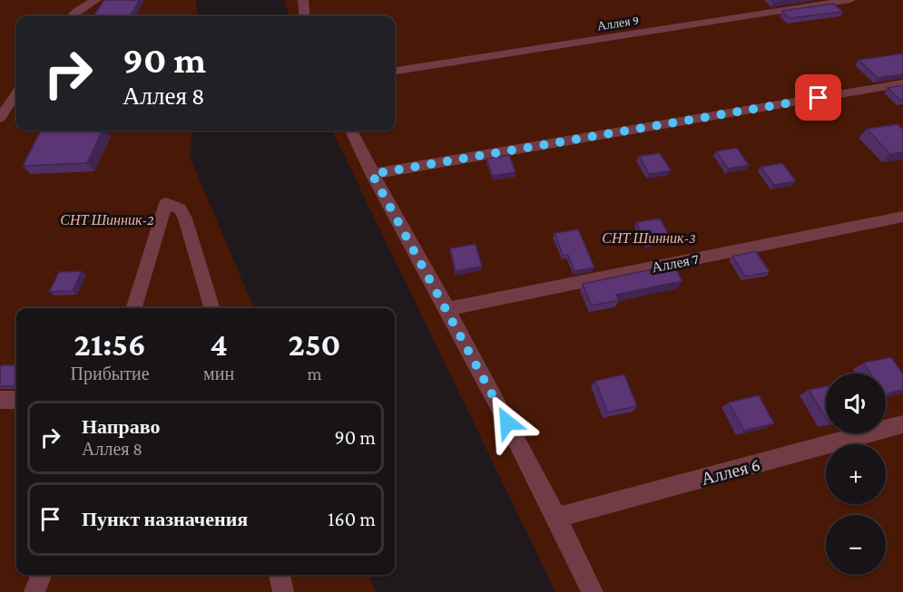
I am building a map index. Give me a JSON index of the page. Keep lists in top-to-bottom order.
{
  "streets": {
    "street": ["Аллея 9", "Аллея 7", "Аллея 6"]
  },
  "parks": ["СНТ Шинник-2", "СНТ Шинник-3"],
  "page": {
    "turn": ["90 m", "Аллея 8"],
    "eta": [
      "21:56",
      "Прибытие",
      "4",
      "мин",
      "250",
      "m"
    ],
    "map_buttons": ["+", "−"],
    "list": [
      {
        "name": "Направо",
        "note": "Аллея 8",
        "value": "90 m"
      },
      {
        "name": "Пункт назначения",
        "value": "160 m"
      }
    ]
  }
}
